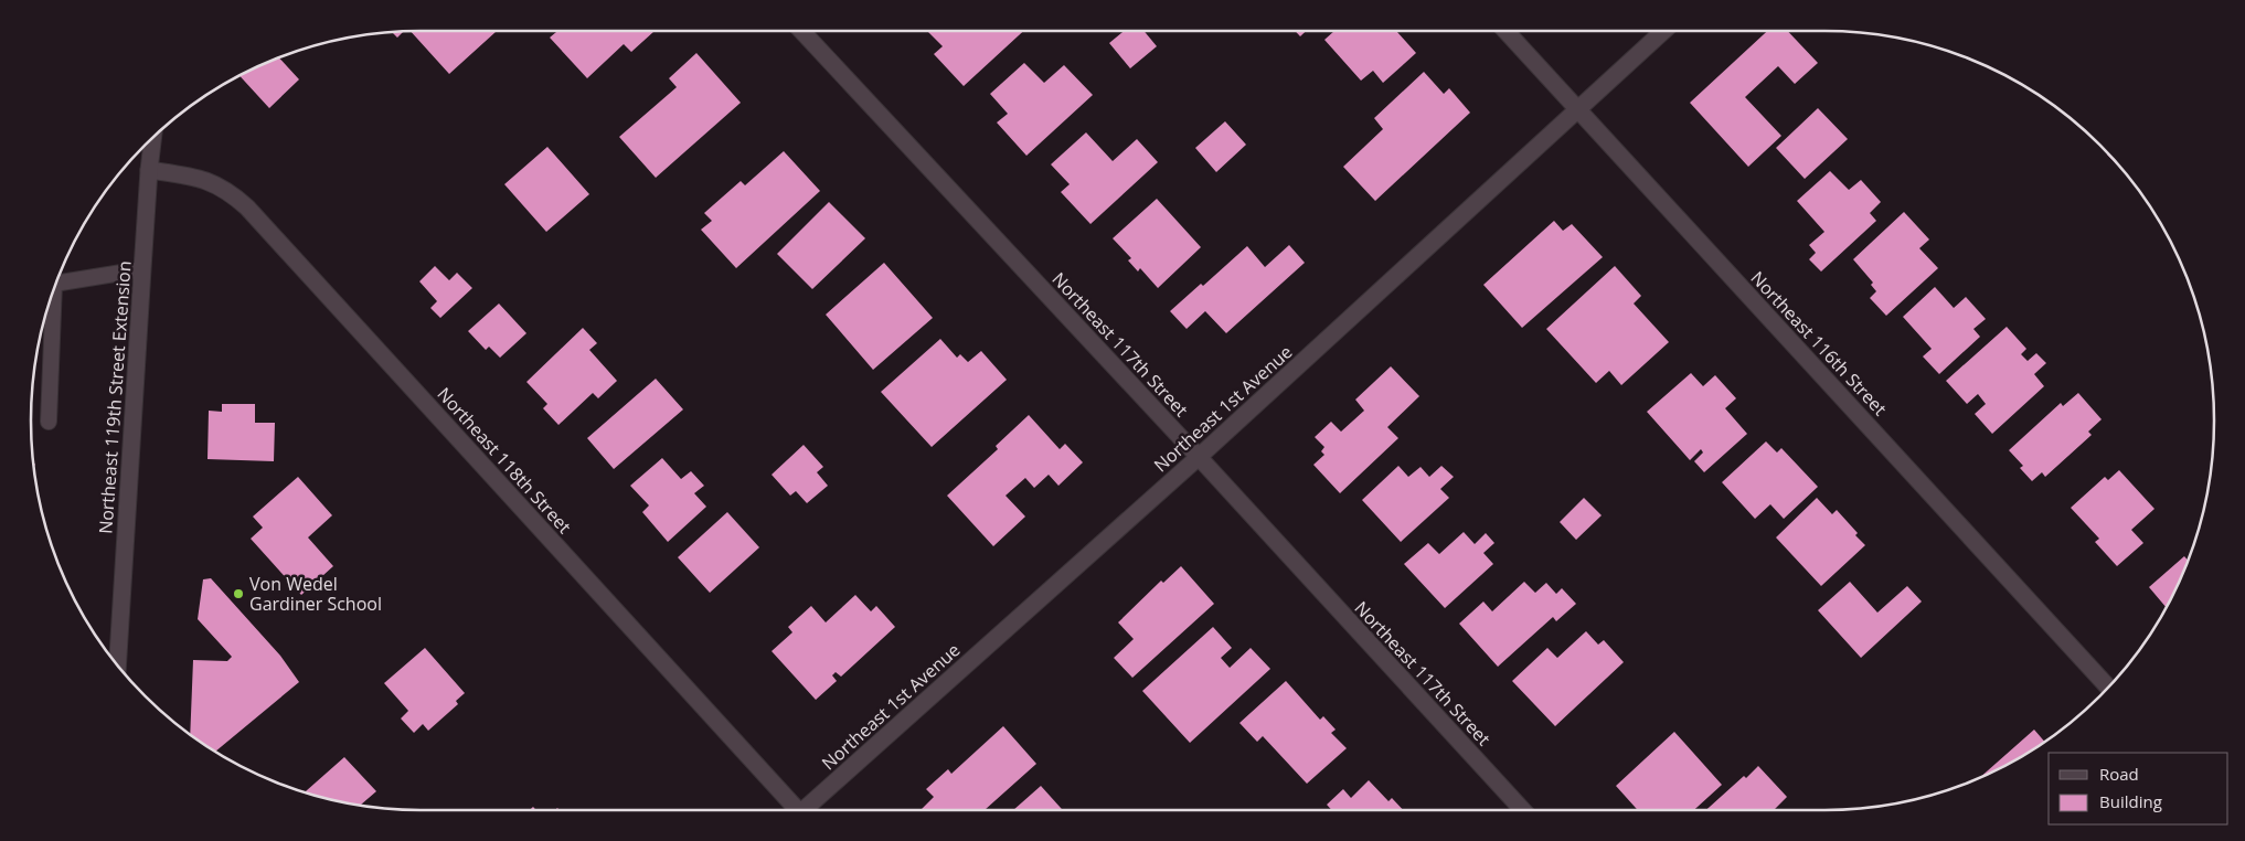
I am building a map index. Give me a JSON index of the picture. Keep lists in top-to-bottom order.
{
  "streets": {
    "street": [
      "Northeast 116th Street",
      "Northeast 117th Street",
      "Northeast 119th Street Extension",
      "Northeast 1st Avenue",
      "Northeast 118th Street"
    ]
  },
  "crossings": [
    ["Northeast 116th Street", "Northeast 1st Avenue"],
    ["Northeast 117th Street", "Northeast 1st Avenue"],
    ["Northeast 119th Street Extension", "Northeast 118th Street"]
  ],
  "places": ["Von Wedel Gardiner School"],
  "legend": ["Road", "Building"]
}
